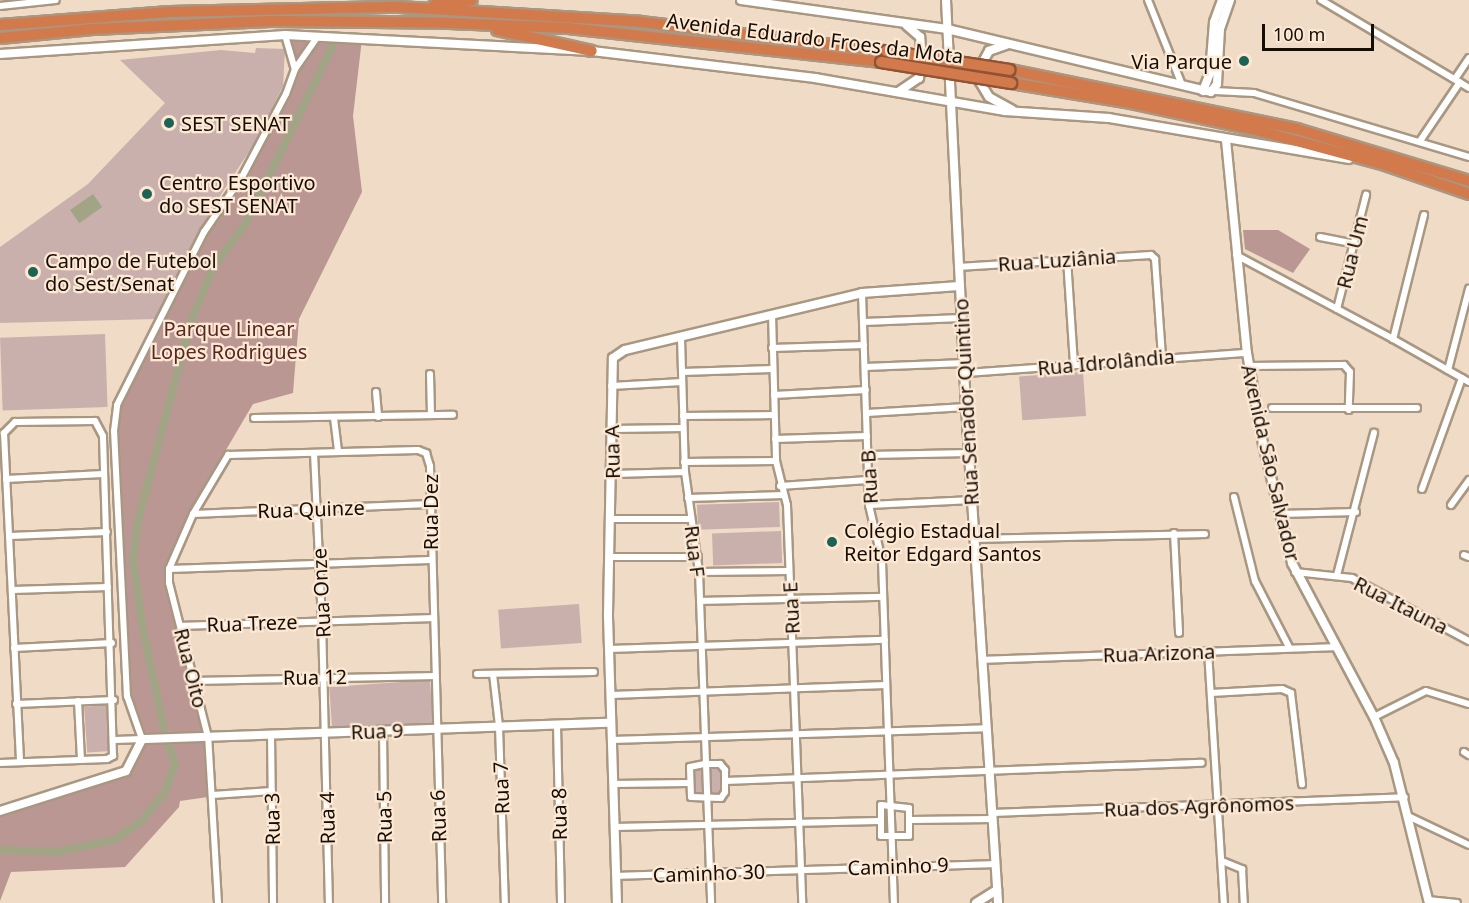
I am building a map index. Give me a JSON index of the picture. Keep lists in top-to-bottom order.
{
  "streets": {
    "highway": ["Avenida Eduardo Froes da Mota"],
    "street": [
      "Rua Um",
      "Rua Luziânia",
      "Rua Idrolândia",
      "Rua Senador Quintino",
      "Rua A",
      "Avenida São Salvador",
      "Rua B",
      "Rua Quinze",
      "Rua Dez",
      "Rua F",
      "Rua Onze",
      "Rua Itauna",
      "Rua E",
      "Rua Treze",
      "Rua Arizona",
      "Rua Oito",
      "Rua 12",
      "Rua 9",
      "Rua 7",
      "Rua dos Agrônomos",
      "Rua 8",
      "Rua 6",
      "Rua 5",
      "Rua 4",
      "Rua 3",
      "Caminho 9",
      "Caminho 30"
    ]
  },
  "crossings": [
    ["Rua Luziânia", "Rua Idrolândia"],
    ["Rua Luziânia", "Rua Senador Quintino"],
    ["Rua Idrolândia", "Rua Senador Quintino"],
    ["Rua Idrolândia", "Avenida São Salvador"],
    ["Rua Senador Quintino", "Rua A"],
    ["Rua Senador Quintino", "Rua Arizona"],
    ["Rua Senador Quintino", "Rua dos Agrônomos"],
    ["Rua Senador Quintino", "Caminho 9"],
    ["Rua A", "Rua B"],
    ["Rua A", "Rua F"],
    ["Rua A", "Rua E"],
    ["Rua A", "Rua 9"],
    ["Rua A", "Caminho 30"],
    ["Avenida São Salvador", "Rua Itauna"],
    ["Avenida São Salvador", "Rua Arizona"],
    ["Avenida São Salvador", "Rua dos Agrônomos"],
    ["Rua Quinze", "Rua Dez"],
    ["Rua Quinze", "Rua Onze"],
    ["Rua Dez", "Rua Onze"],
    ["Rua Dez", "Rua Treze"],
    ["Rua Dez", "Rua 12"],
    ["Rua Dez", "Rua 9"],
    ["Rua Dez", "Rua 6"],
    ["Rua Onze", "Rua Treze"],
    ["Rua Onze", "Rua 12"],
    ["Rua Onze", "Rua 9"],
    ["Rua Onze", "Rua 4"],
    ["Rua E", "Caminho 9"],
    ["Rua E", "Caminho 30"],
    ["Rua Treze", "Rua Oito"],
    ["Rua Oito", "Rua 12"],
    ["Rua Oito", "Rua 9"],
    ["Rua 9", "Rua 7"],
    ["Rua 9", "Rua 8"],
    ["Rua 9", "Rua 6"],
    ["Rua 9", "Rua 5"],
    ["Rua 9", "Rua 4"],
    ["Rua 9", "Rua 3"],
    ["Caminho 9", "Caminho 30"]
  ],
  "parks": ["Parque Linear Lopes Rodrigues"],
  "places": [
    "Via Parque",
    "SEST SENAT",
    "Centro Esportivo do SEST SENAT",
    "Campo de Futebol do Sest/Senat",
    "Colégio Estadual Reitor Edgard Santos"
  ],
  "scale_bar": "100 m"
}
